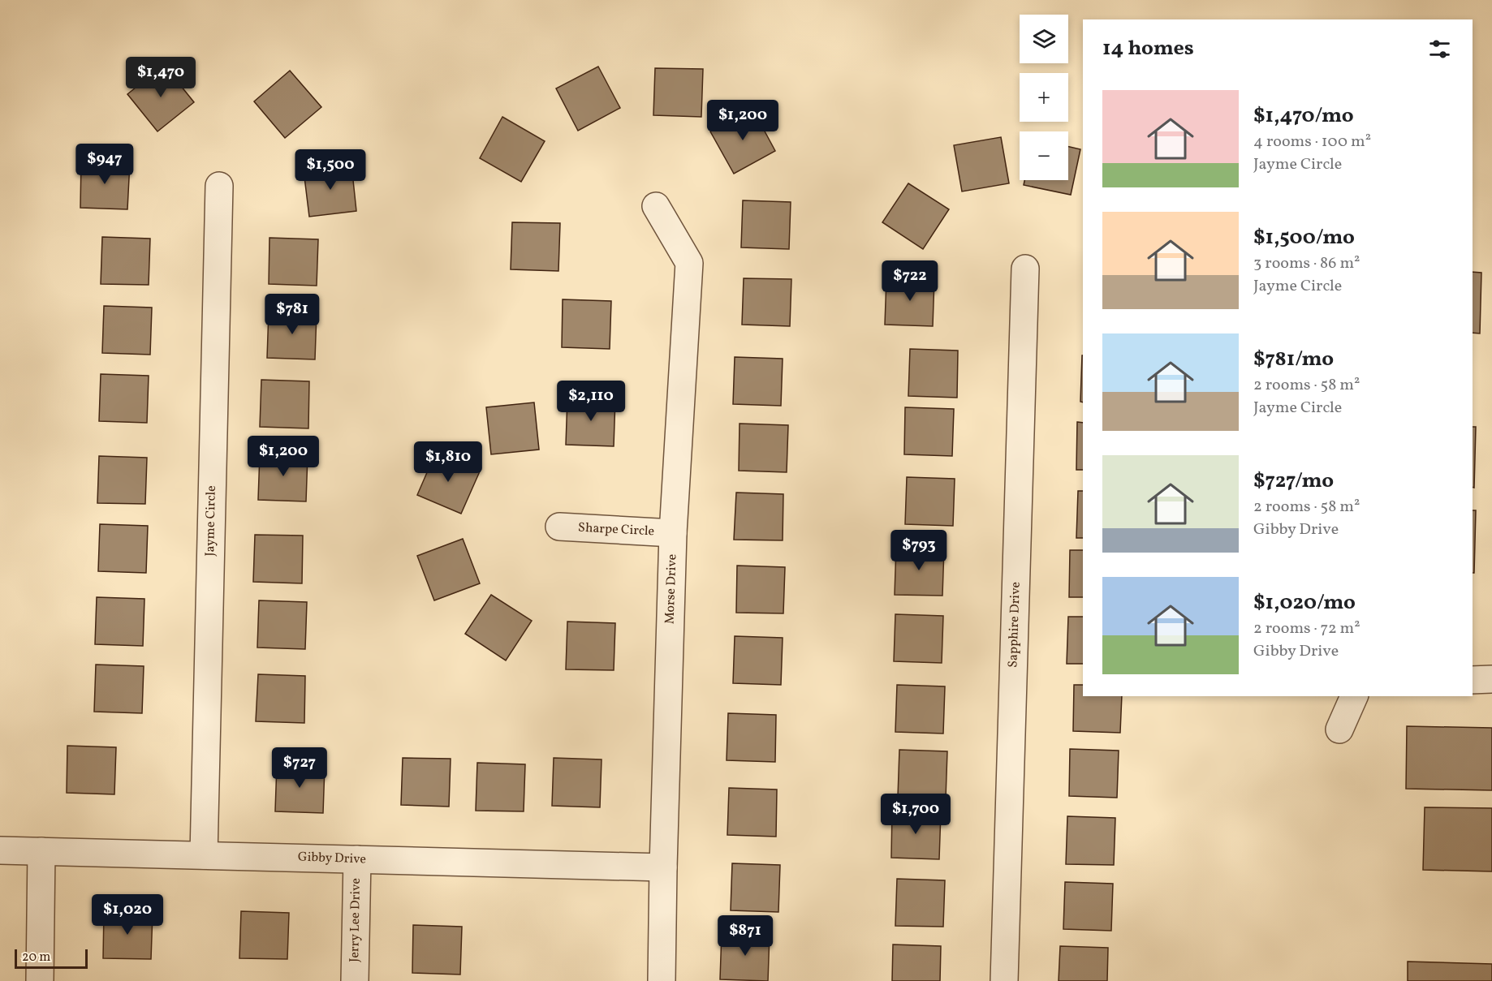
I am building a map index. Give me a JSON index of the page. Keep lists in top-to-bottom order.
{
  "streets": {
    "street": [
      "Jayme Circle",
      "Sharpe Circle",
      "Morse Drive",
      "Sapphire Drive",
      "Gibby Drive",
      "Jerry Lee Drive"
    ]
  },
  "crossings": [
    ["Jayme Circle", "Gibby Drive"],
    ["Sharpe Circle", "Morse Drive"],
    ["Morse Drive", "Gibby Drive"],
    ["Gibby Drive", "Jerry Lee Drive"]
  ],
  "scale_bar": "20 m",
  "page": {
    "map_buttons": ["+", "−"],
    "heading": "14 homes",
    "price": [
      "$1,470",
      "$1,200",
      "$947",
      "$1,500",
      "$722",
      "$781",
      "$2,110",
      "$1,200",
      "$1,810",
      "$793",
      "$727",
      "$1,700",
      "$1,020",
      "$871"
    ],
    "list": [
      {
        "name": "$1,470/mo",
        "note": "4 rooms · 100 m² · Jayme Circle"
      },
      {
        "name": "$1,500/mo",
        "note": "3 rooms · 86 m² · Jayme Circle"
      },
      {
        "name": "$781/mo",
        "note": "2 rooms · 58 m² · Jayme Circle"
      },
      {
        "name": "$727/mo",
        "note": "2 rooms · 58 m² · Gibby Drive"
      },
      {
        "name": "$1,020/mo",
        "note": "2 rooms · 72 m² · Gibby Drive"
      }
    ],
    "scale": "20 m"
  }
}
